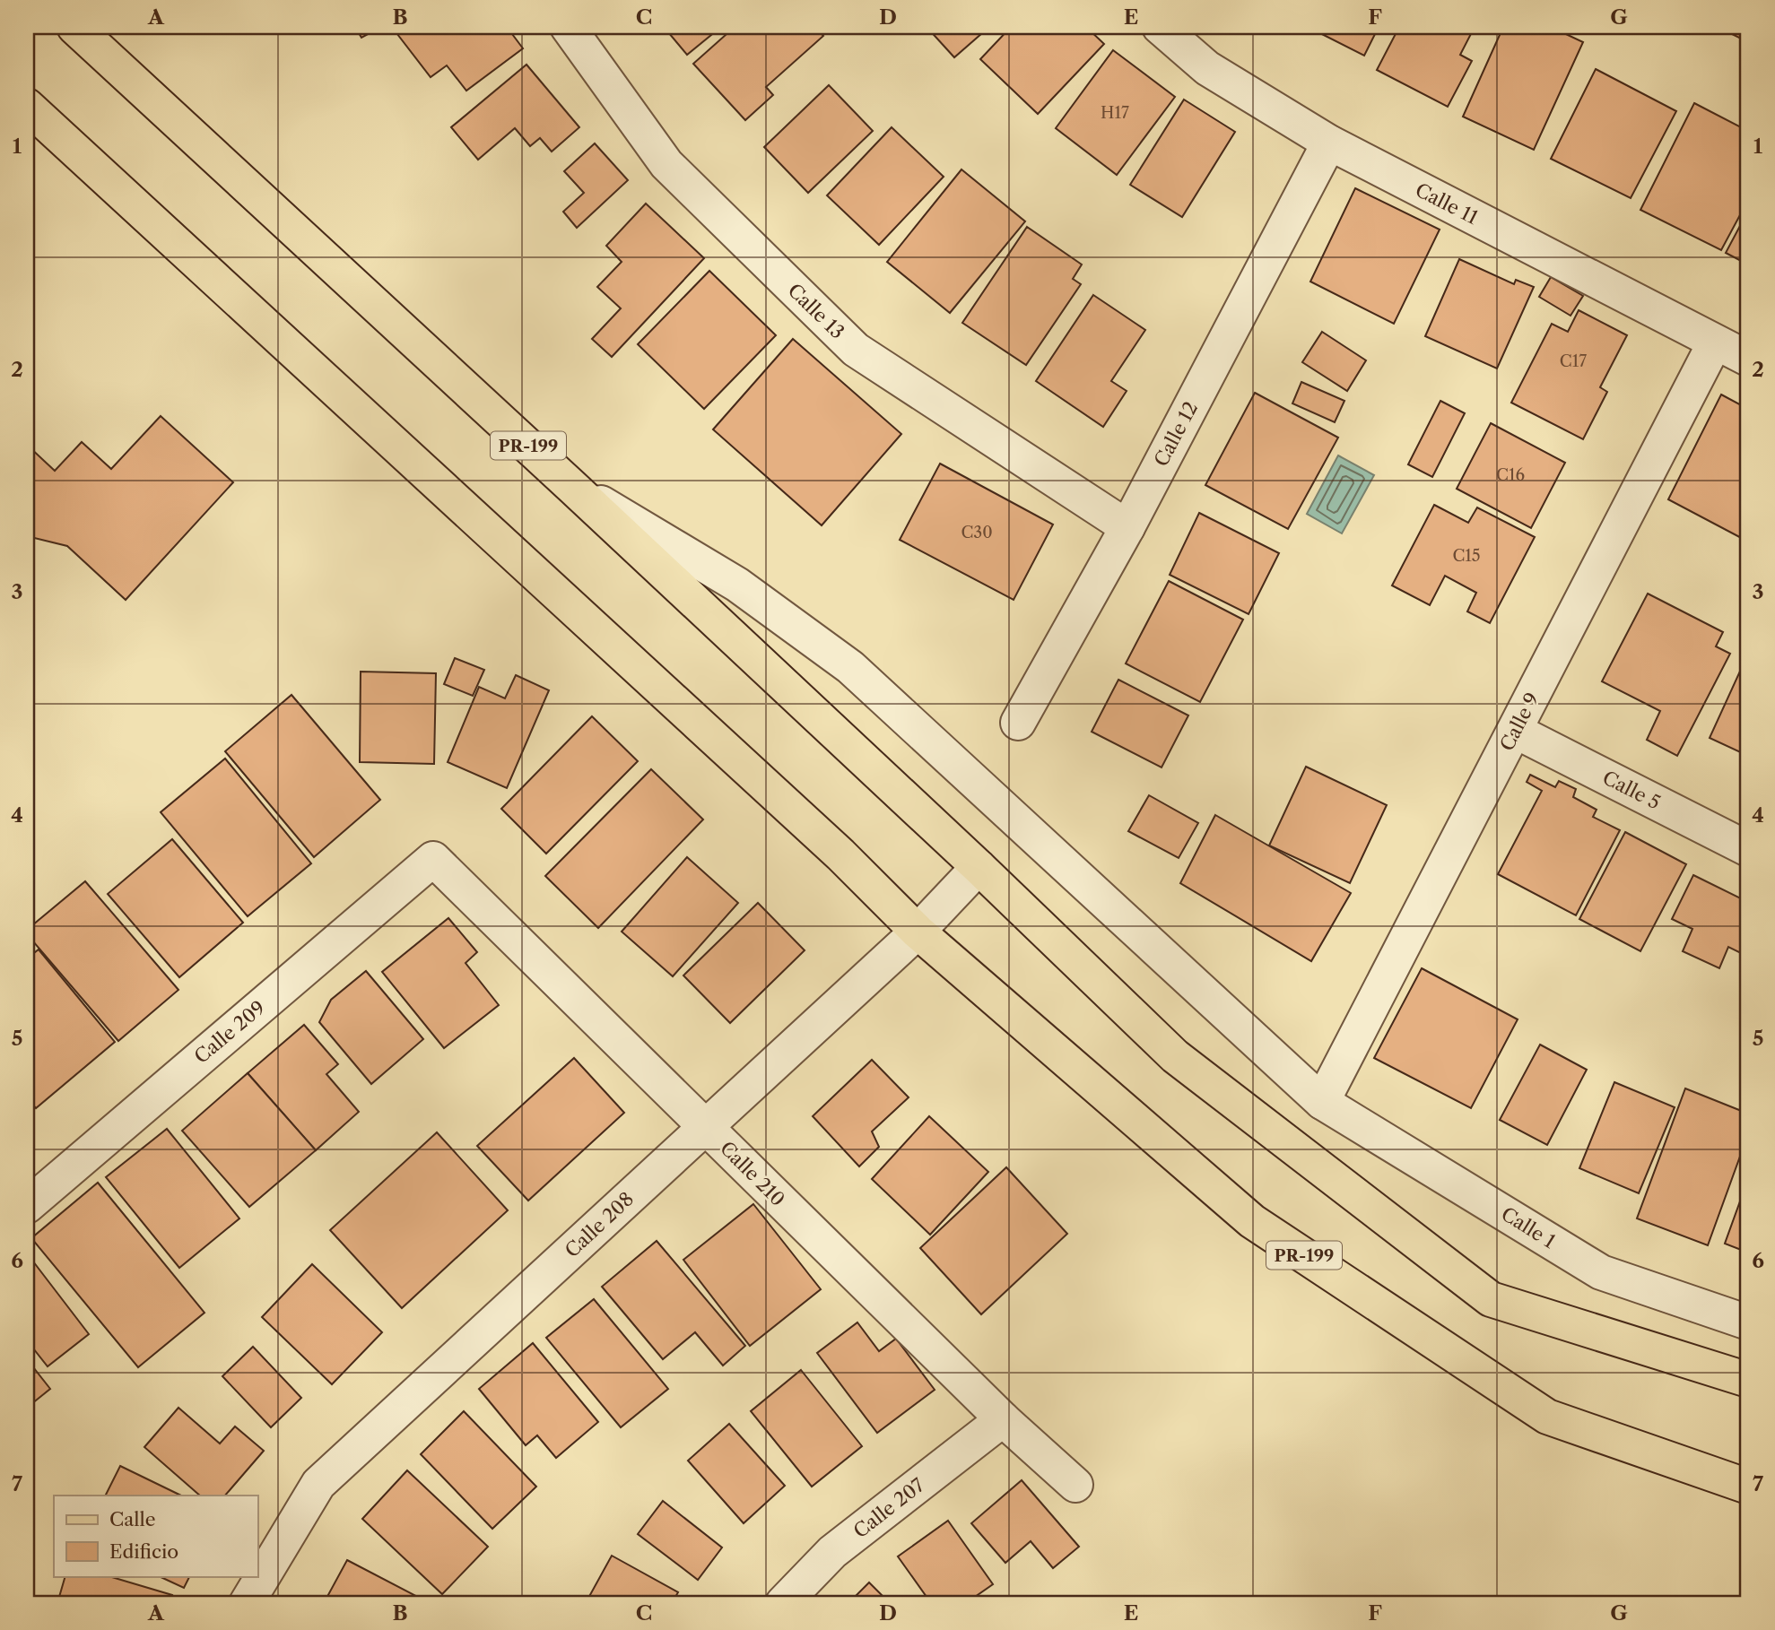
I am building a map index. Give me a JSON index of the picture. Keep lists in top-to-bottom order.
{
  "streets": {
    "main road": ["PR-199"],
    "street": [
      "Calle 11",
      "Calle 13",
      "Calle 12",
      "Calle 9",
      "Calle 5",
      "Calle 209",
      "Calle 210",
      "Calle 208",
      "Calle 1",
      "Calle 207"
    ]
  },
  "crossings": [
    ["Calle 11", "Calle 12"],
    ["Calle 11", "Calle 9"],
    ["Calle 13", "Calle 12"],
    ["PR-199", "Calle 208"],
    ["PR-199", "Calle 1"],
    ["Calle 9", "Calle 5"],
    ["Calle 9", "Calle 1"],
    ["Calle 209", "Calle 210"],
    ["Calle 210", "Calle 208"],
    ["Calle 210", "Calle 207"]
  ],
  "house_numbers": [
    "H17",
    "C17",
    "C16",
    "C30",
    "C15"
  ],
  "legend": ["Calle", "Edificio"],
  "grid": {
    "columns": [
      "A",
      "B",
      "C",
      "D",
      "E",
      "F",
      "G"
    ],
    "rows": [
      "1",
      "2",
      "3",
      "4",
      "5",
      "6",
      "7"
    ]
  }
}
